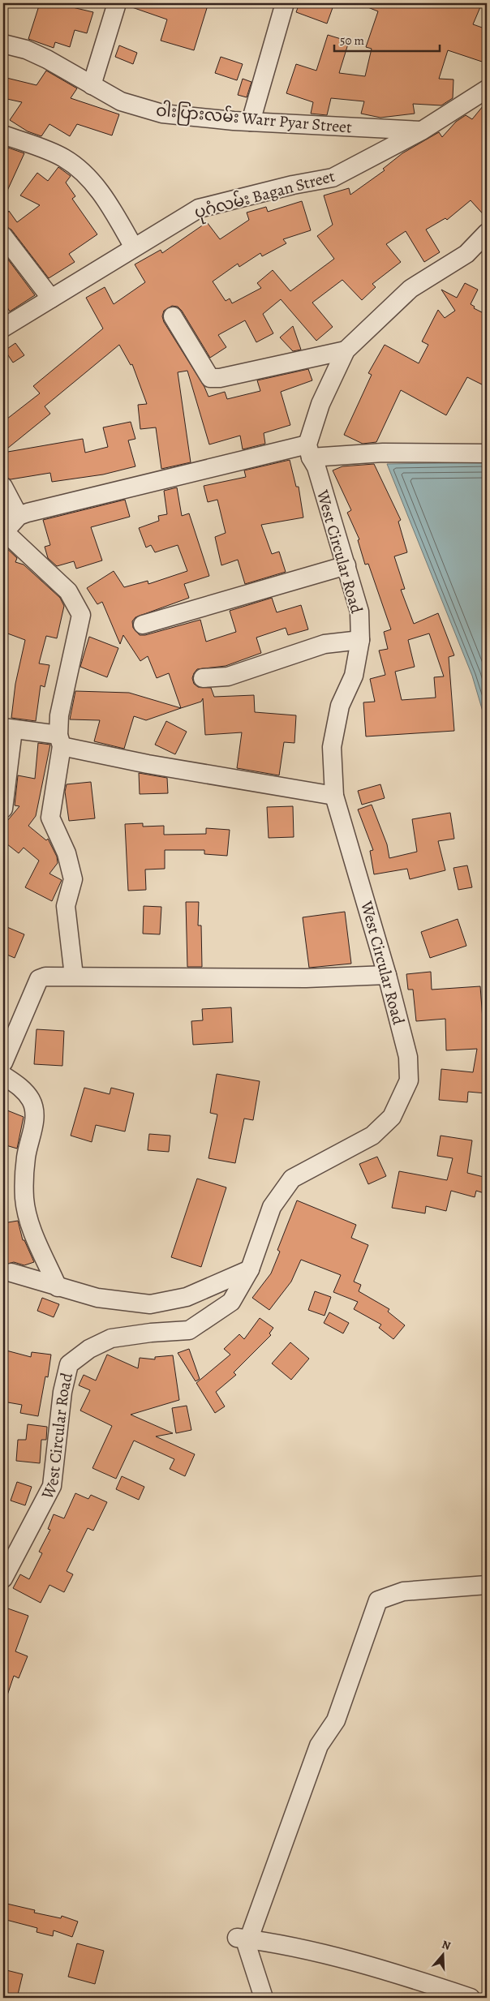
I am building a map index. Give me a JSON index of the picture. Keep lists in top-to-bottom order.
{
  "streets": {
    "street": ["ဝါးပြားလမ်း Warr Pyar Street", "ပုဂံလမ်း Bagan Street", "West Circular Road"]
  },
  "crossings": [
    ["ဝါးပြားလမ်း Warr Pyar Street", "ပုဂံလမ်း Bagan Street"]
  ],
  "scale_bar": "50 m",
  "north": "top"
}
